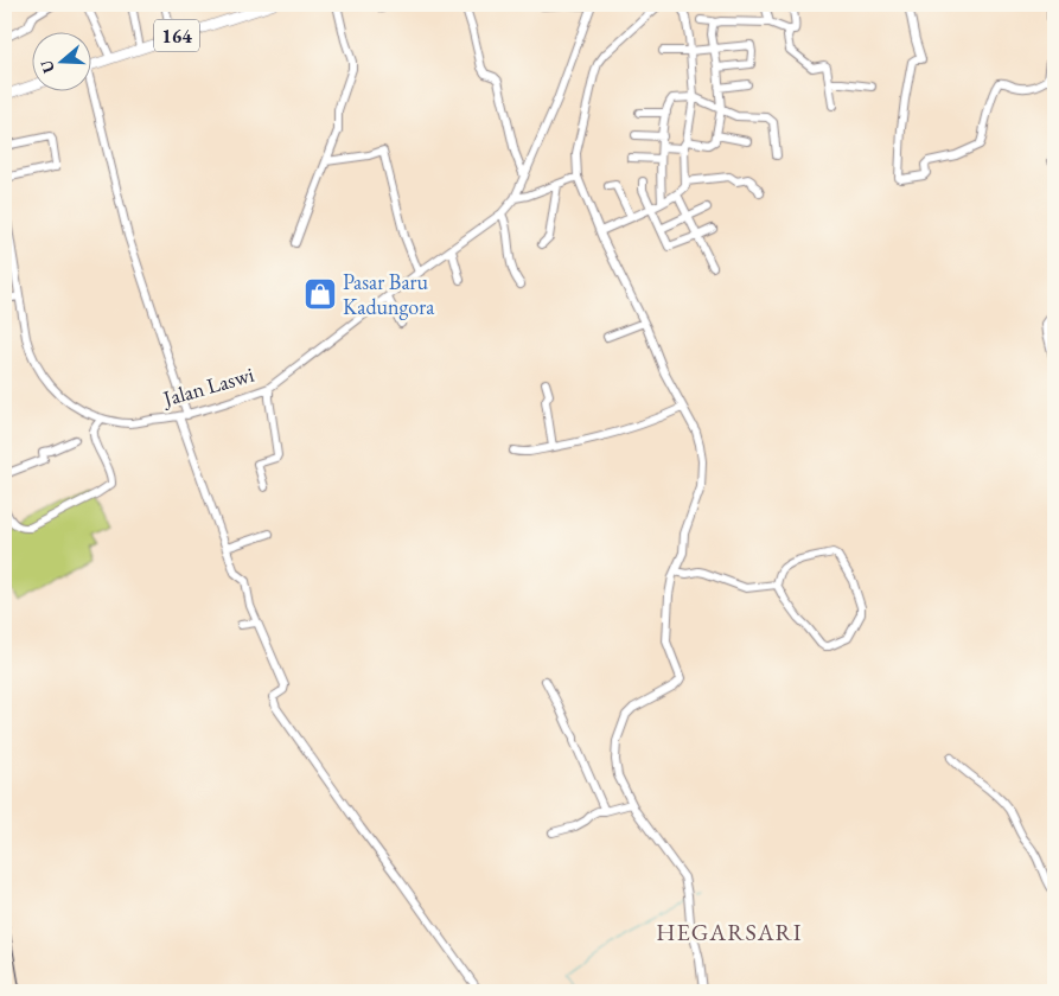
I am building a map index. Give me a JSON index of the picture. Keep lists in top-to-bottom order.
{
  "streets": {
    "main road": ["164"],
    "street": ["Jalan Laswi"]
  },
  "districts": ["HEGARSARI"],
  "places": {
    "shop": ["Pasar Baru Kadungora"]
  },
  "north": "left"
}
